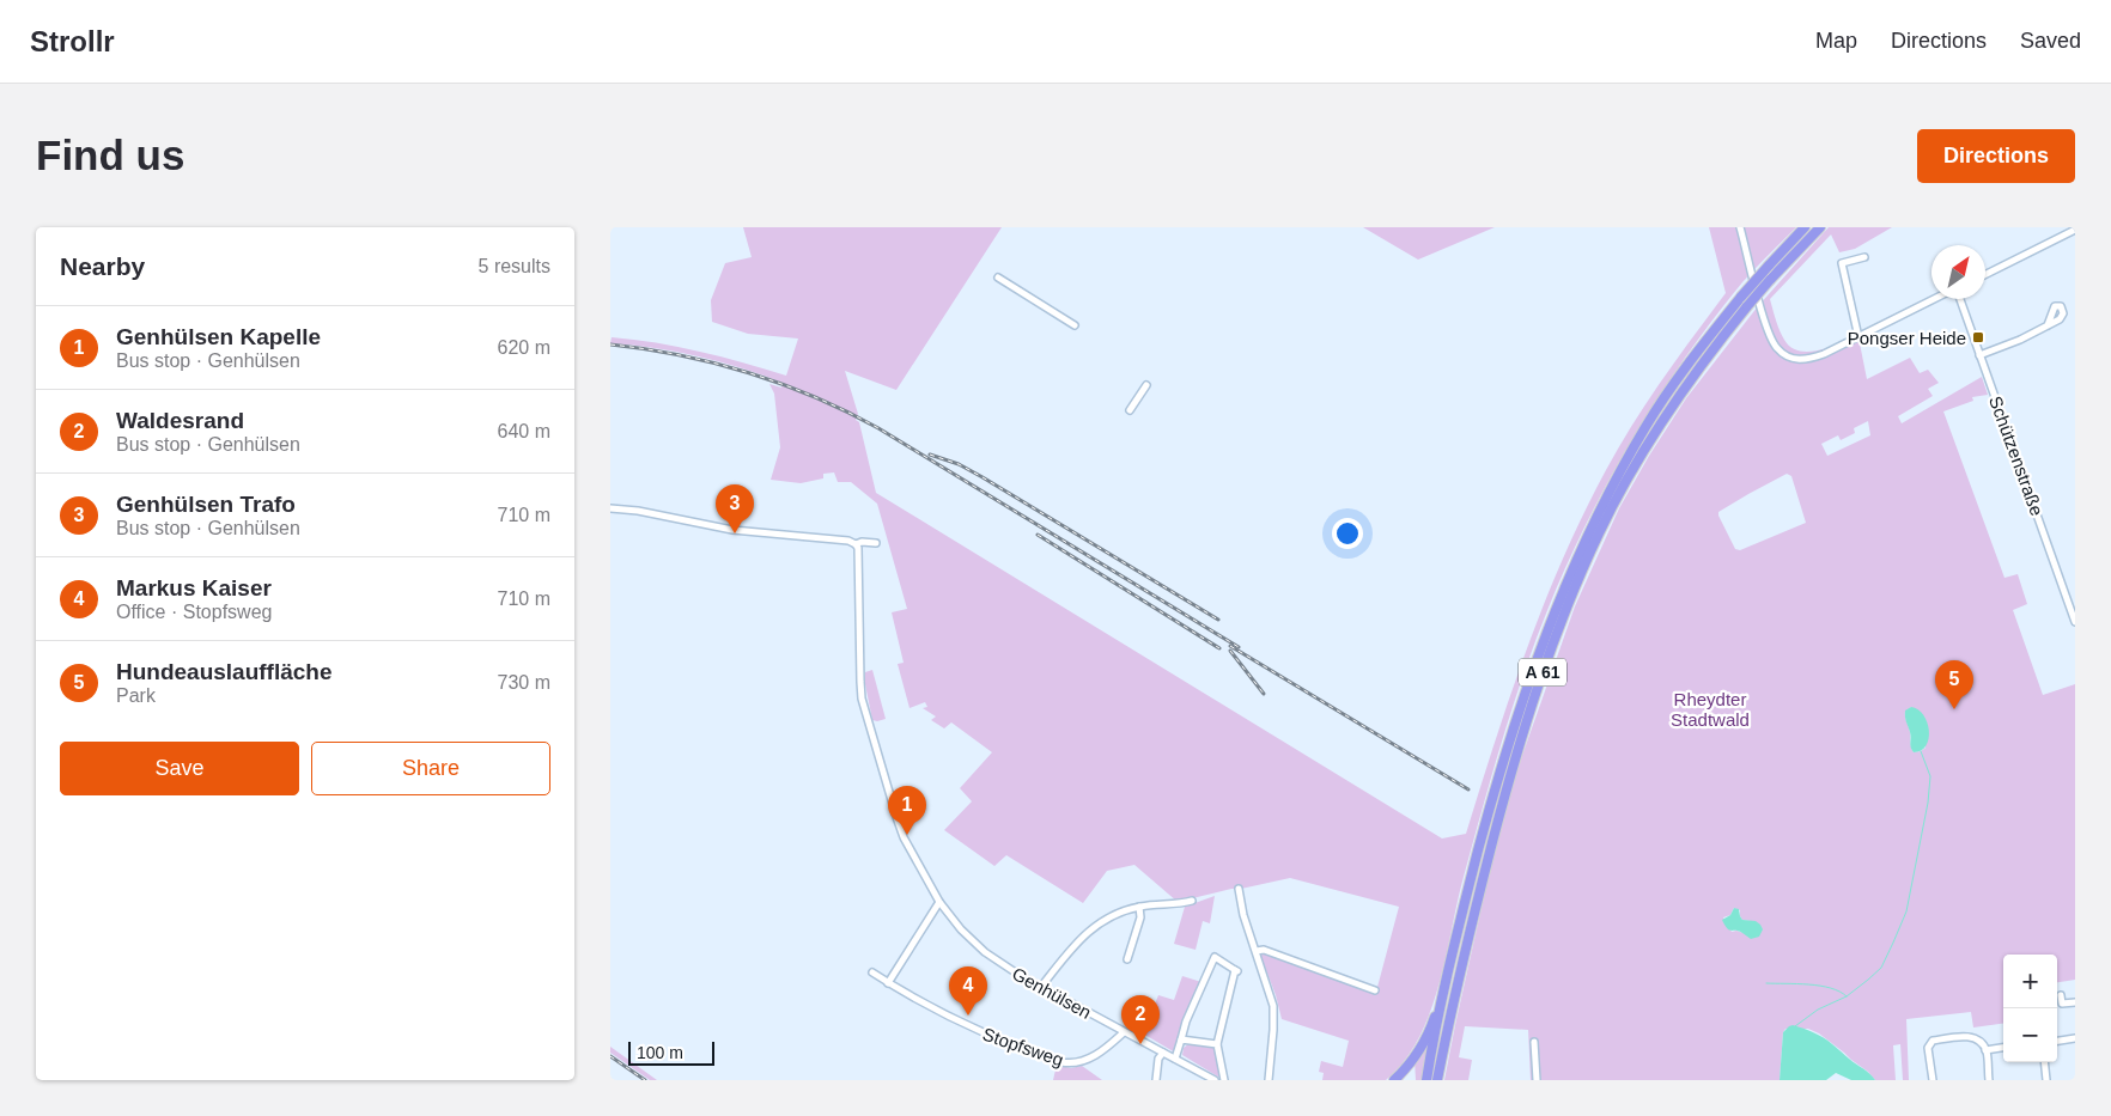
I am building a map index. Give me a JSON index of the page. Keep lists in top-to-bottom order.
{
  "streets": {
    "highway": ["A 61"],
    "street": ["Schützenstraße", "Genhülsen", "Stopfsweg"]
  },
  "crossings": [
    ["Genhülsen", "Stopfsweg"]
  ],
  "parks": ["Rheydter Stadtwald"],
  "places": {
    "transit": ["Pongser Heide"]
  },
  "scale_bar": "100 m",
  "north": "top right",
  "page": {
    "header": "Strollr",
    "nav": ["Map", "Directions", "Saved"],
    "buttons": [
      "Directions",
      ["Save", "Share"]
    ],
    "title": "Find us",
    "heading": ["Nearby", "5 results"],
    "list": [
      {
        "mark": "1",
        "name": "Genhülsen Kapelle",
        "note": "Bus stop · Genhülsen",
        "value": "620 m"
      },
      {
        "mark": "2",
        "name": "Waldesrand",
        "note": "Bus stop · Genhülsen",
        "value": "640 m"
      },
      {
        "mark": "3",
        "name": "Genhülsen Trafo",
        "note": "Bus stop · Genhülsen",
        "value": "710 m"
      },
      {
        "mark": "4",
        "name": "Markus Kaiser",
        "note": "Office · Stopfsweg",
        "value": "710 m"
      },
      {
        "mark": "5",
        "name": "Hundeauslauffläche",
        "note": "Park",
        "value": "730 m"
      }
    ],
    "pins": [
      "3",
      "5",
      "1",
      "4",
      "2"
    ],
    "map_buttons": ["+", "−"],
    "scale": "100 m"
  }
}
